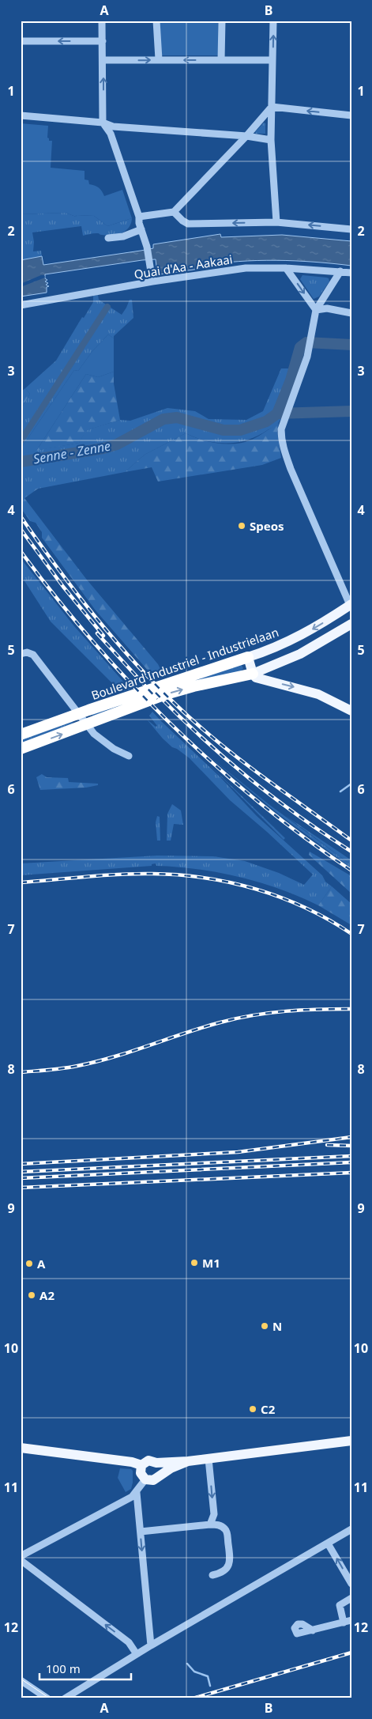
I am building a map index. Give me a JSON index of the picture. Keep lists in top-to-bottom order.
{
  "streets": {
    "highway": ["Boulevard Industriel - Industrielaan"],
    "street": ["Quai d'Aa - Aakaai"]
  },
  "water": ["Senne - Zenne"],
  "places": [
    "Speos",
    "M1",
    "A",
    "A2",
    "N",
    "C2"
  ],
  "scale_bar": "100 m",
  "grid": {
    "columns": ["A", "B"],
    "rows": [
      "1",
      "2",
      "3",
      "4",
      "5",
      "6",
      "7",
      "8",
      "9",
      "10",
      "11",
      "12"
    ]
  }
}
